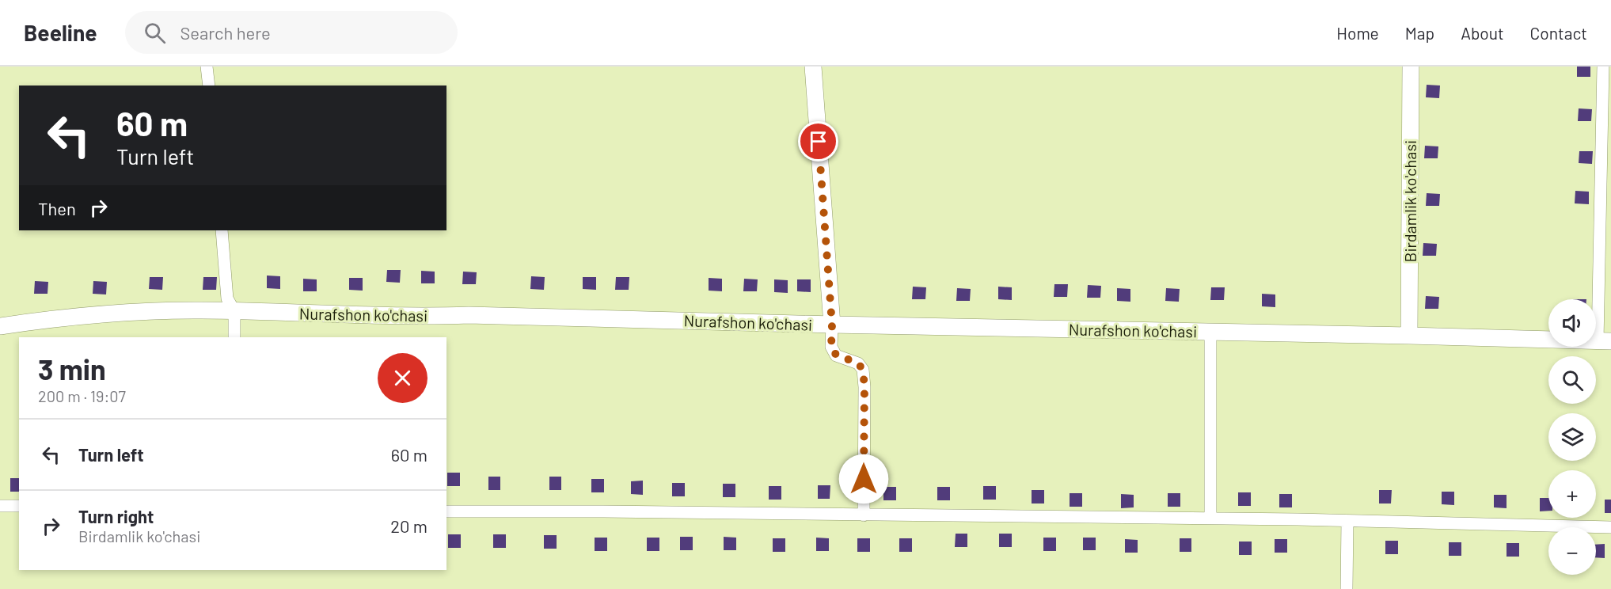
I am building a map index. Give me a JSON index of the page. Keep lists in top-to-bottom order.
{
  "streets": {
    "street": ["Birdamlik ko'chasi", "Nurafshon ko'chasi"]
  },
  "crossings": [
    ["Birdamlik ko'chasi", "Nurafshon ko'chasi"]
  ],
  "page": {
    "header": "Beeline",
    "search": "Search here",
    "nav": [
      "Home",
      "Map",
      "About",
      "Contact"
    ],
    "turn": ["60 m", "Turn left"],
    "then": "Then",
    "map_buttons": ["+", "−"],
    "heading": ["3 min", "200 m · 19:07"],
    "list": [
      {
        "name": "Turn left",
        "value": "60 m"
      },
      {
        "name": "Turn right",
        "note": "Birdamlik ko'chasi",
        "value": "20 m"
      }
    ]
  }
}
